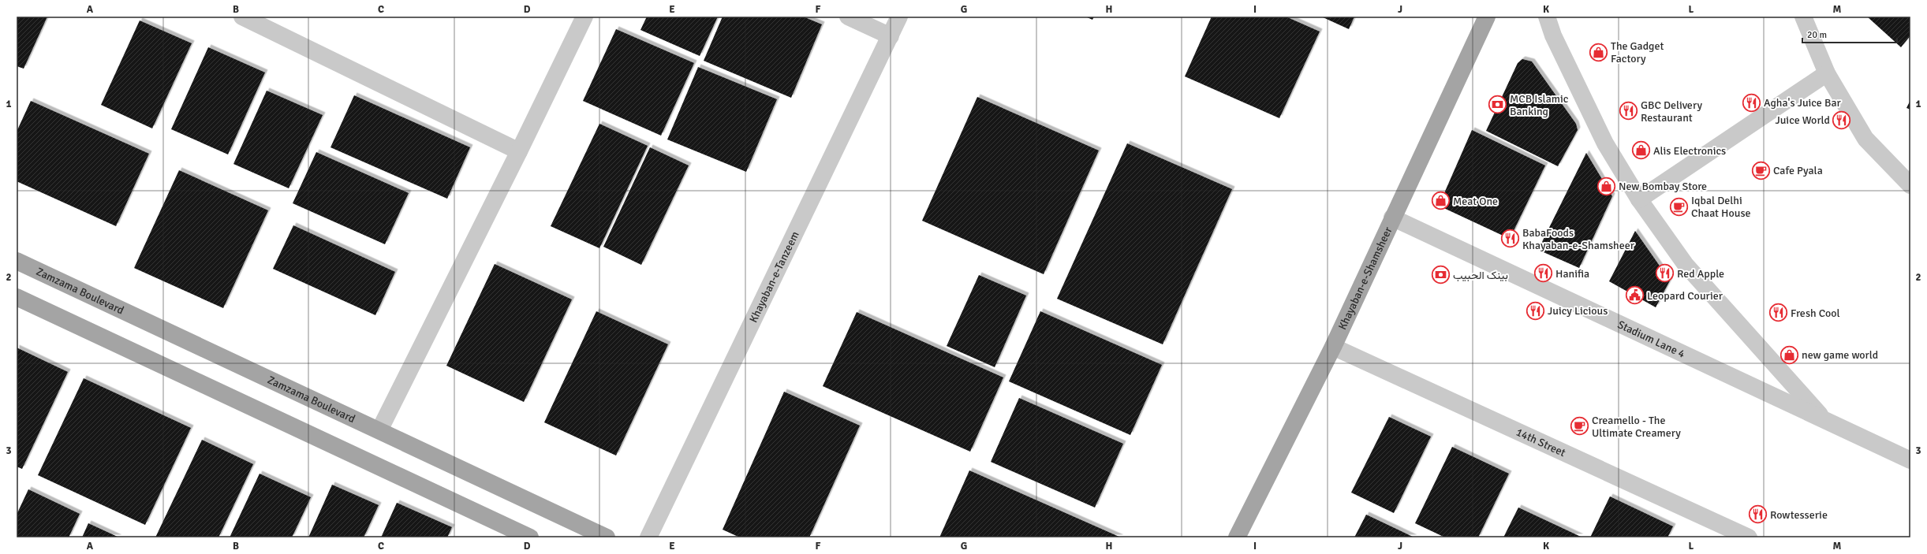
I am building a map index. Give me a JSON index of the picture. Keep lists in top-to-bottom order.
{
  "streets": {
    "main road": ["Khayaban-e-Shamsheer", "Zamzama Boulevard"],
    "street": ["Khayaban-e-Tanzeem", "Stadium Lane 4", "14th Street"]
  },
  "crossings": [
    ["Khayaban-e-Shamsheer", "Stadium Lane 4"],
    ["Khayaban-e-Shamsheer", "14th Street"]
  ],
  "places": {
    "shop": [
      "The Gadget Factory",
      "Alis Electronics",
      "New Bombay Store",
      "Meat One",
      "new game world"
    ],
    "restaurant": [
      "Agha's Juice Bar",
      "GBC Delivery Restaurant",
      "Juice World",
      "BabaFoods Khayaban-e-Shamsheer",
      "Hanifia",
      "Red Apple",
      "Juicy Licious",
      "Fresh Cool",
      "Rowtesserie"
    ],
    "bank": ["MCB Islamic Banking", "بينک الحبيب"],
    "cafe": ["Cafe Pyala", "Iqbal Delhi Chaat House", "Creamello - The Ultimate Creamery"],
    "public building": ["Leopard Courier"]
  },
  "scale_bar": "20 m",
  "grid": {
    "columns": [
      "A",
      "B",
      "C",
      "D",
      "E",
      "F",
      "G",
      "H",
      "I",
      "J",
      "K",
      "L",
      "M"
    ],
    "rows": ["1", "2", "3"]
  }
}
